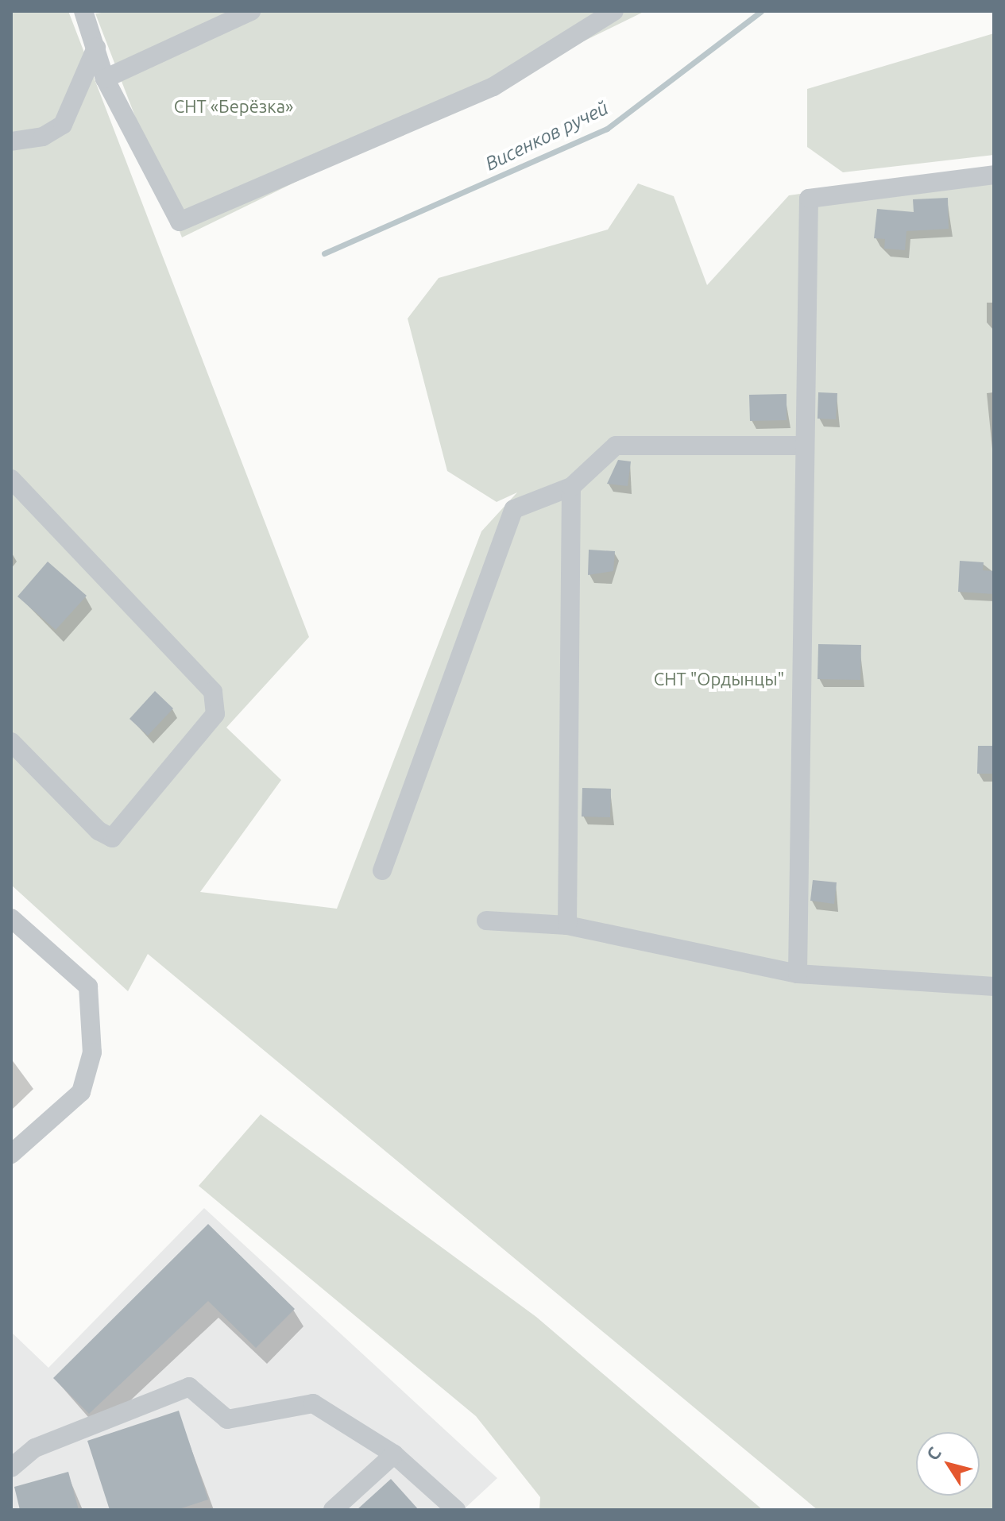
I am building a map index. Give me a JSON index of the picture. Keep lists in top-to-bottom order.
{
  "water": ["Висенков ручей"],
  "parks": ["СНТ «Берёзка»", "СНТ \"Ордынцы\""],
  "north": "top left"
}
